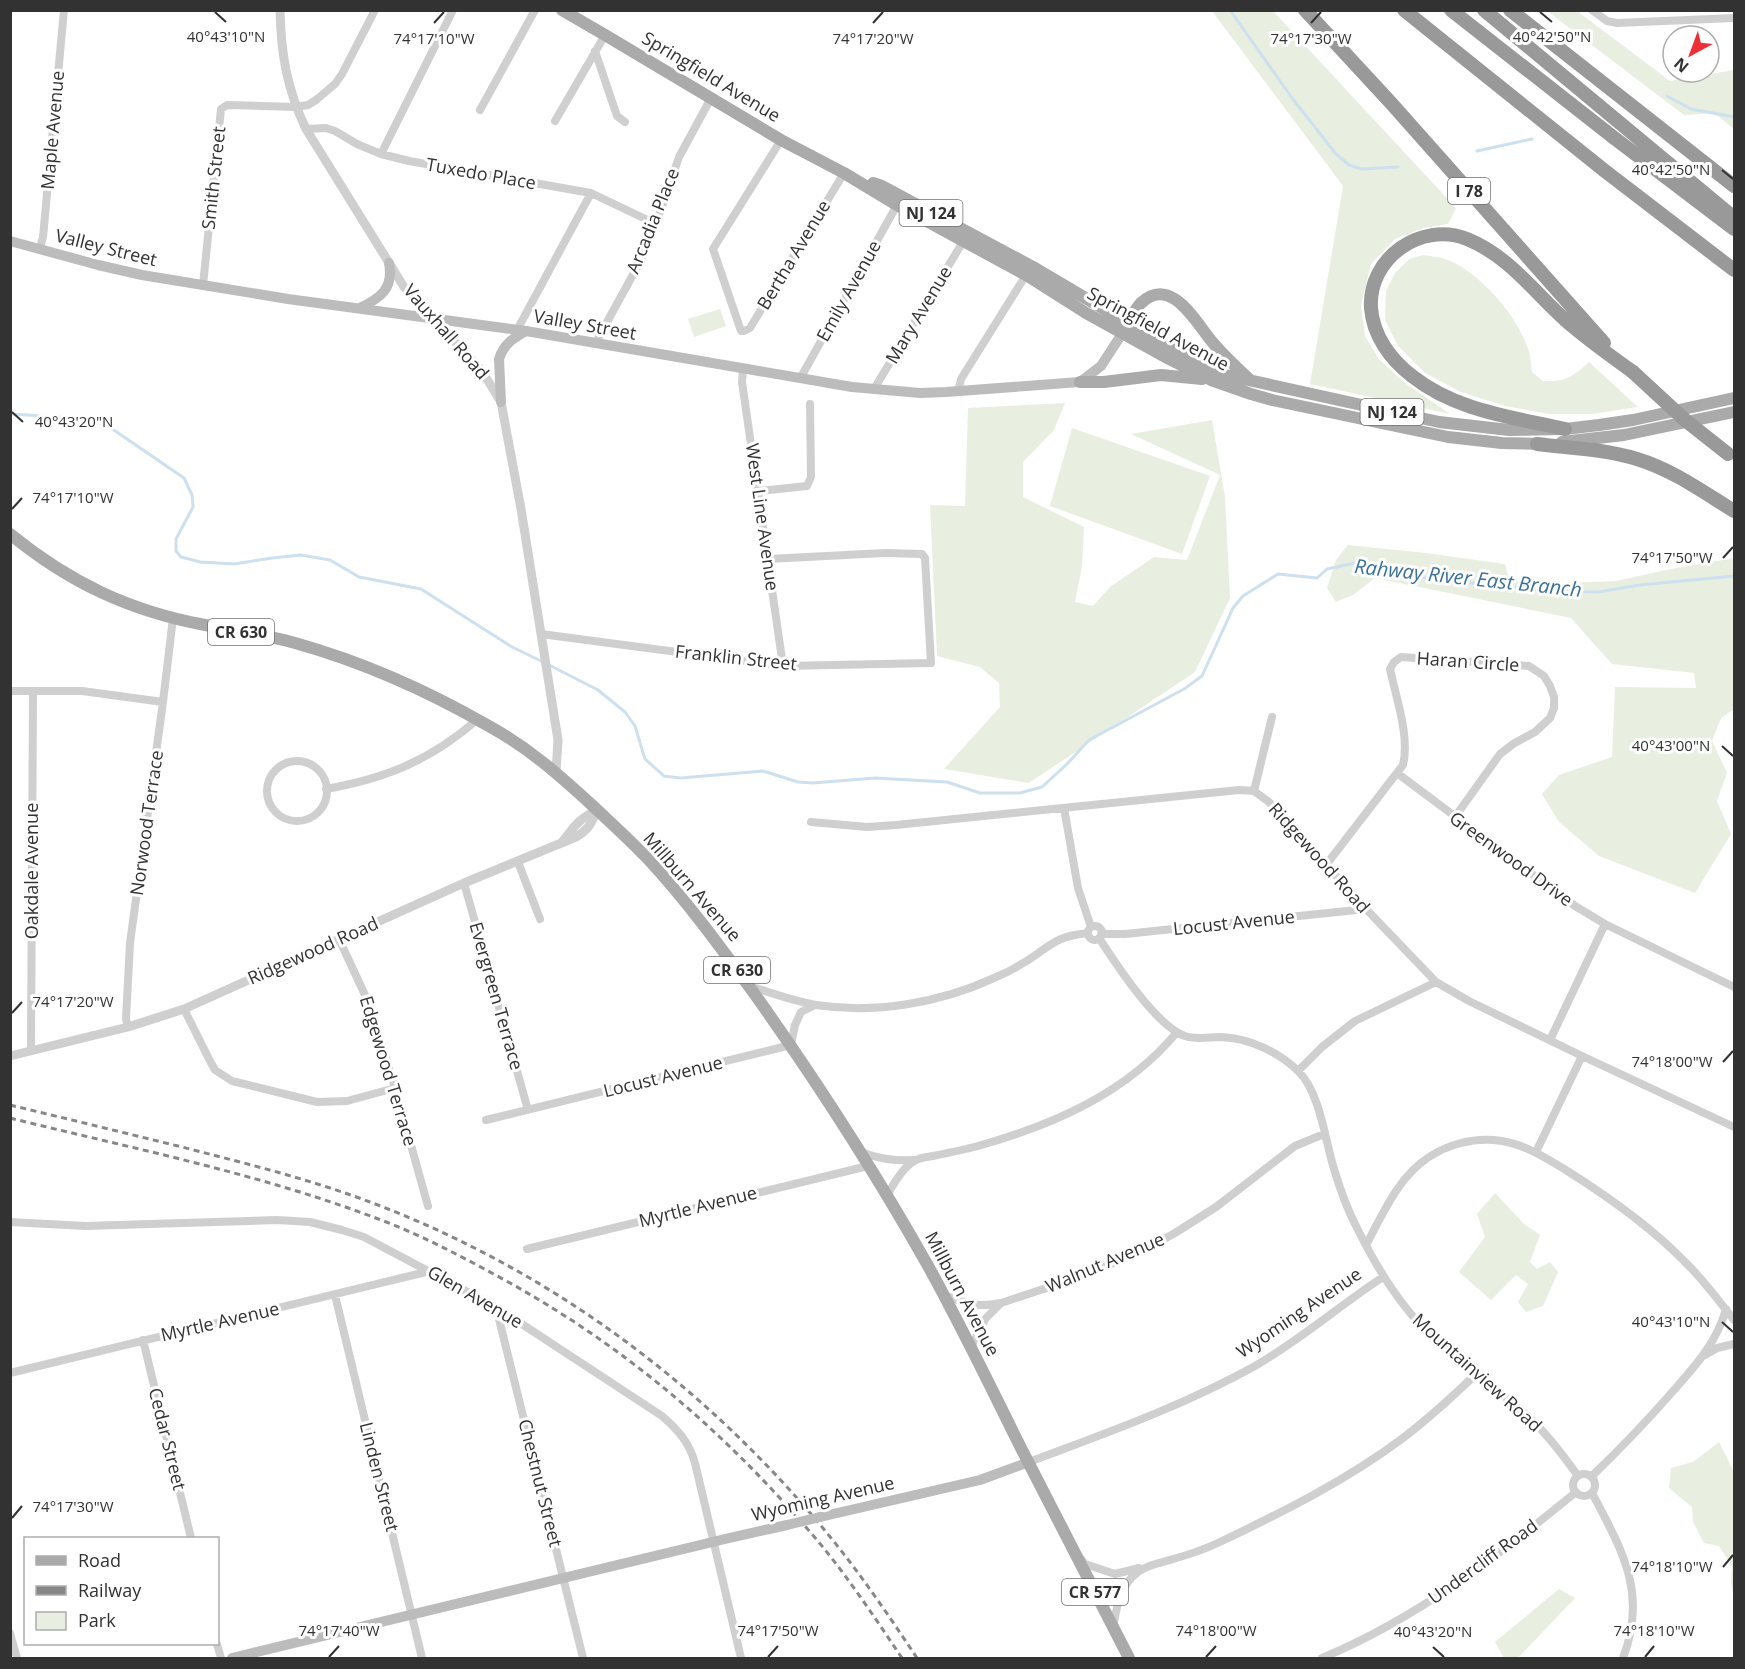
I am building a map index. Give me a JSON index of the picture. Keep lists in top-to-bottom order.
{
  "streets": {
    "highway": ["I 78"],
    "main road": [
      "Springfield Avenue",
      "NJ 124",
      "Valley Street",
      "CR 630",
      "Millburn Avenue",
      "Wyoming Avenue",
      "CR 577"
    ],
    "street": [
      "Maple Avenue",
      "Tuxedo Place",
      "Smith Street",
      "Arcadia Place",
      "Bertha Avenue",
      "Emily Avenue",
      "Mary Avenue",
      "Vauxhall Road",
      "West Line Avenue",
      "Franklin Street",
      "Haran Circle",
      "Norwood Terrace",
      "Ridgewood Road",
      "Greenwood Drive",
      "Oakdale Avenue",
      "Locust Avenue",
      "Evergreen Terrace",
      "Edgewood Terrace",
      "Myrtle Avenue",
      "Walnut Avenue",
      "Glen Avenue",
      "Mountainview Road",
      "Cedar Street",
      "Linden Street",
      "Chestnut Street",
      "Undercliff Road"
    ]
  },
  "crossings": [
    ["Springfield Avenue", "Arcadia Place"],
    ["Springfield Avenue", "Bertha Avenue"],
    ["Springfield Avenue", "Emily Avenue"],
    ["Springfield Avenue", "Mary Avenue"],
    ["Maple Avenue", "Valley Street"],
    ["Tuxedo Place", "Arcadia Place"],
    ["Tuxedo Place", "Vauxhall Road"],
    ["Smith Street", "Valley Street"],
    ["Smith Street", "Vauxhall Road"],
    ["Arcadia Place", "Valley Street"],
    ["Valley Street", "Emily Avenue"],
    ["Valley Street", "Mary Avenue"],
    ["Valley Street", "Vauxhall Road"],
    ["Valley Street", "West Line Avenue"],
    ["Vauxhall Road", "Franklin Street"],
    ["Vauxhall Road", "Millburn Avenue"],
    ["West Line Avenue", "Franklin Street"],
    ["Haran Circle", "Greenwood Drive"],
    ["Norwood Terrace", "Ridgewood Road"],
    ["Norwood Terrace", "Millburn Avenue"],
    ["Ridgewood Road", "Oakdale Avenue"],
    ["Ridgewood Road", "Millburn Avenue"],
    ["Ridgewood Road", "Locust Avenue"],
    ["Ridgewood Road", "Evergreen Terrace"],
    ["Ridgewood Road", "Edgewood Terrace"],
    ["Millburn Avenue", "Locust Avenue"],
    ["Millburn Avenue", "Myrtle Avenue"],
    ["Millburn Avenue", "Walnut Avenue"],
    ["Millburn Avenue", "Wyoming Avenue"],
    ["Locust Avenue", "Evergreen Terrace"],
    ["Locust Avenue", "Mountainview Road"],
    ["Myrtle Avenue", "Glen Avenue"],
    ["Myrtle Avenue", "Cedar Street"],
    ["Myrtle Avenue", "Linden Street"],
    ["Walnut Avenue", "Mountainview Road"],
    ["Glen Avenue", "Wyoming Avenue"],
    ["Glen Avenue", "Chestnut Street"],
    ["Wyoming Avenue", "Mountainview Road"],
    ["Wyoming Avenue", "Linden Street"],
    ["Wyoming Avenue", "Chestnut Street"],
    ["Mountainview Road", "Undercliff Road"]
  ],
  "water": ["Rahway River East Branch"],
  "legend": ["Road", "Railway", "Park"],
  "north": "bottom left",
  "coordinates": [
    "40°42'50\"N",
    "40°43'10\"N",
    "74°17'10\"W",
    "74°17'20\"W",
    "74°17'30\"W",
    "40°43'20\"N",
    "74°17'50\"W",
    "40°43'00\"N",
    "74°18'00\"W",
    "74°18'10\"W",
    "74°17'40\"W"
  ]
}
